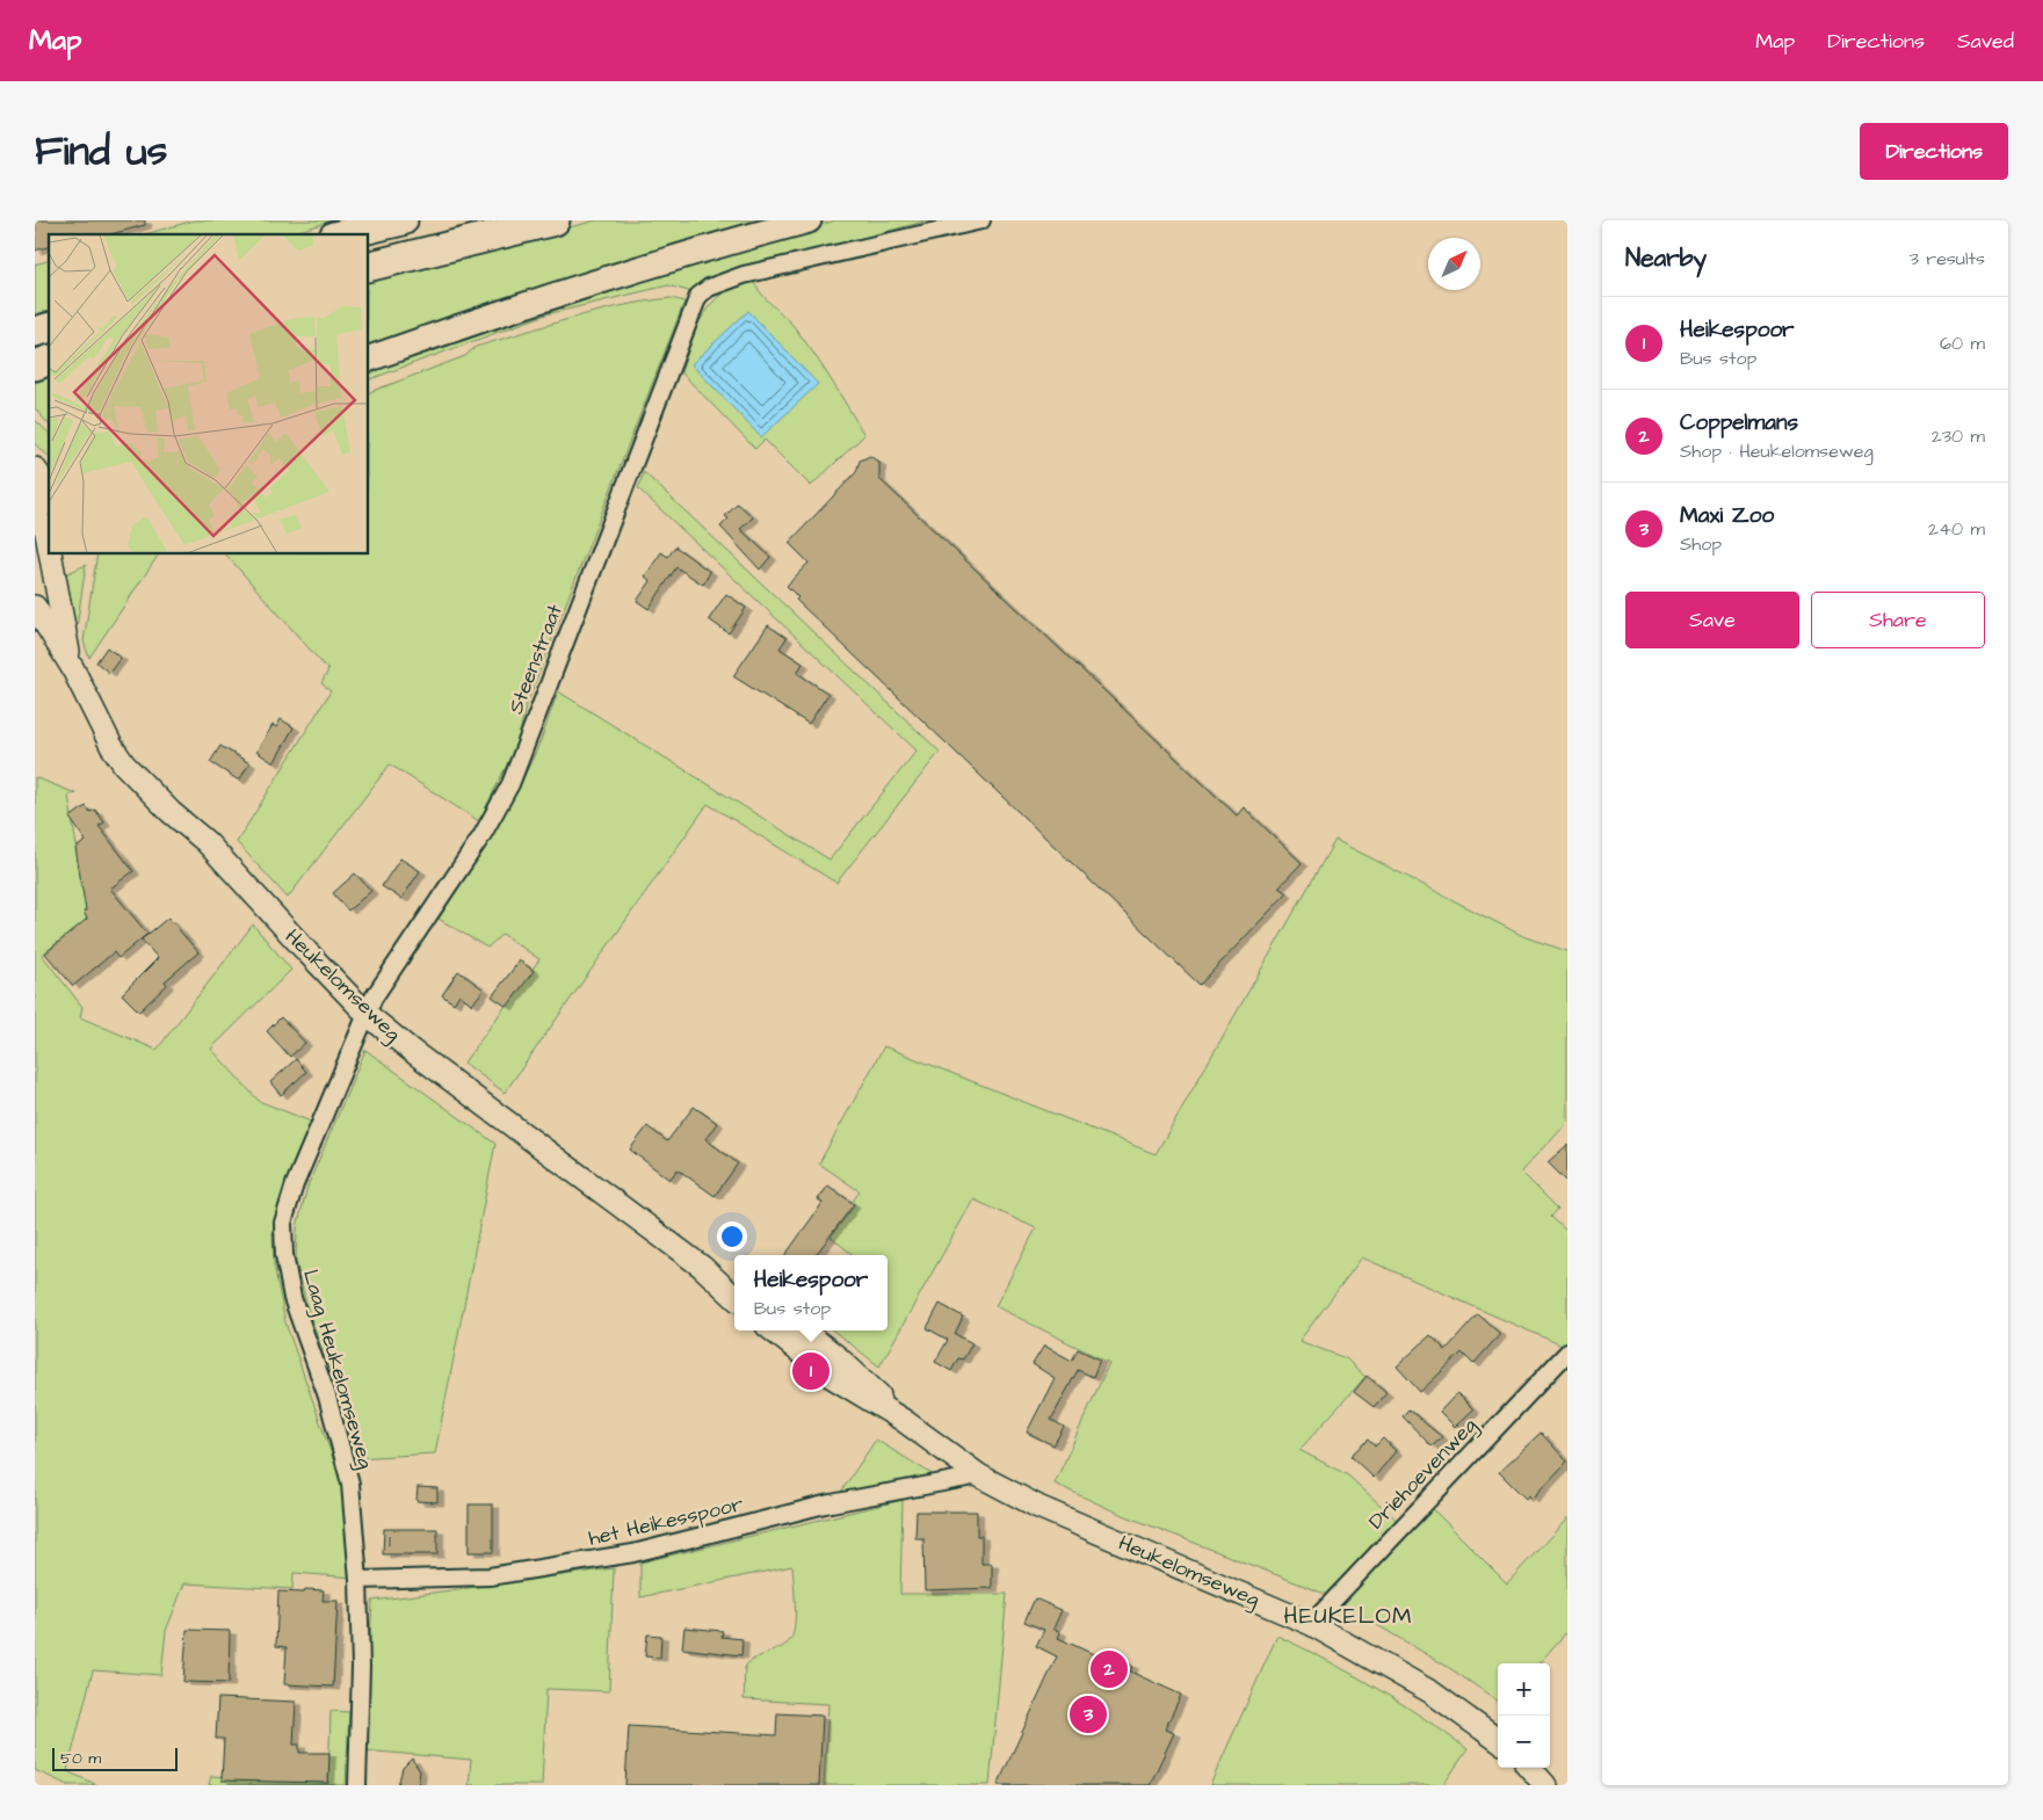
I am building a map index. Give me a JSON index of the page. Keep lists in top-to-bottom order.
{
  "streets": {
    "street": [
      "Steenstraat",
      "Heukelomseweg",
      "Laag Heukelomseweg",
      "Driehoevenweg",
      "het Heikesspoor"
    ]
  },
  "crossings": [
    ["Steenstraat", "Heukelomseweg"],
    ["Steenstraat", "Laag Heukelomseweg"],
    ["Heukelomseweg", "Laag Heukelomseweg"],
    ["Heukelomseweg", "Driehoevenweg"],
    ["Heukelomseweg", "het Heikesspoor"],
    ["Laag Heukelomseweg", "het Heikesspoor"]
  ],
  "districts": ["HEUKELOM"],
  "house_numbers": ["1"],
  "scale_bar": "50 m",
  "north": "top right",
  "page": {
    "header": "Map",
    "nav": ["Map", "Directions", "Saved"],
    "title": "Find us",
    "buttons": [
      "Directions",
      ["Save", "Share"]
    ],
    "heading": ["Nearby", "3 results"],
    "list": [
      {
        "mark": "1",
        "name": "Heikespoor",
        "note": "Bus stop",
        "value": "60 m"
      },
      {
        "mark": "2",
        "name": "Coppelmans",
        "note": "Shop · Heukelomseweg",
        "value": "230 m"
      },
      {
        "mark": "3",
        "name": "Maxi Zoo",
        "note": "Shop",
        "value": "240 m"
      }
    ],
    "popup": ["Heikespoor", "Bus stop"],
    "pins": ["1", "2", "3"],
    "map_buttons": ["+", "−"],
    "scale": "50 m"
  }
}
